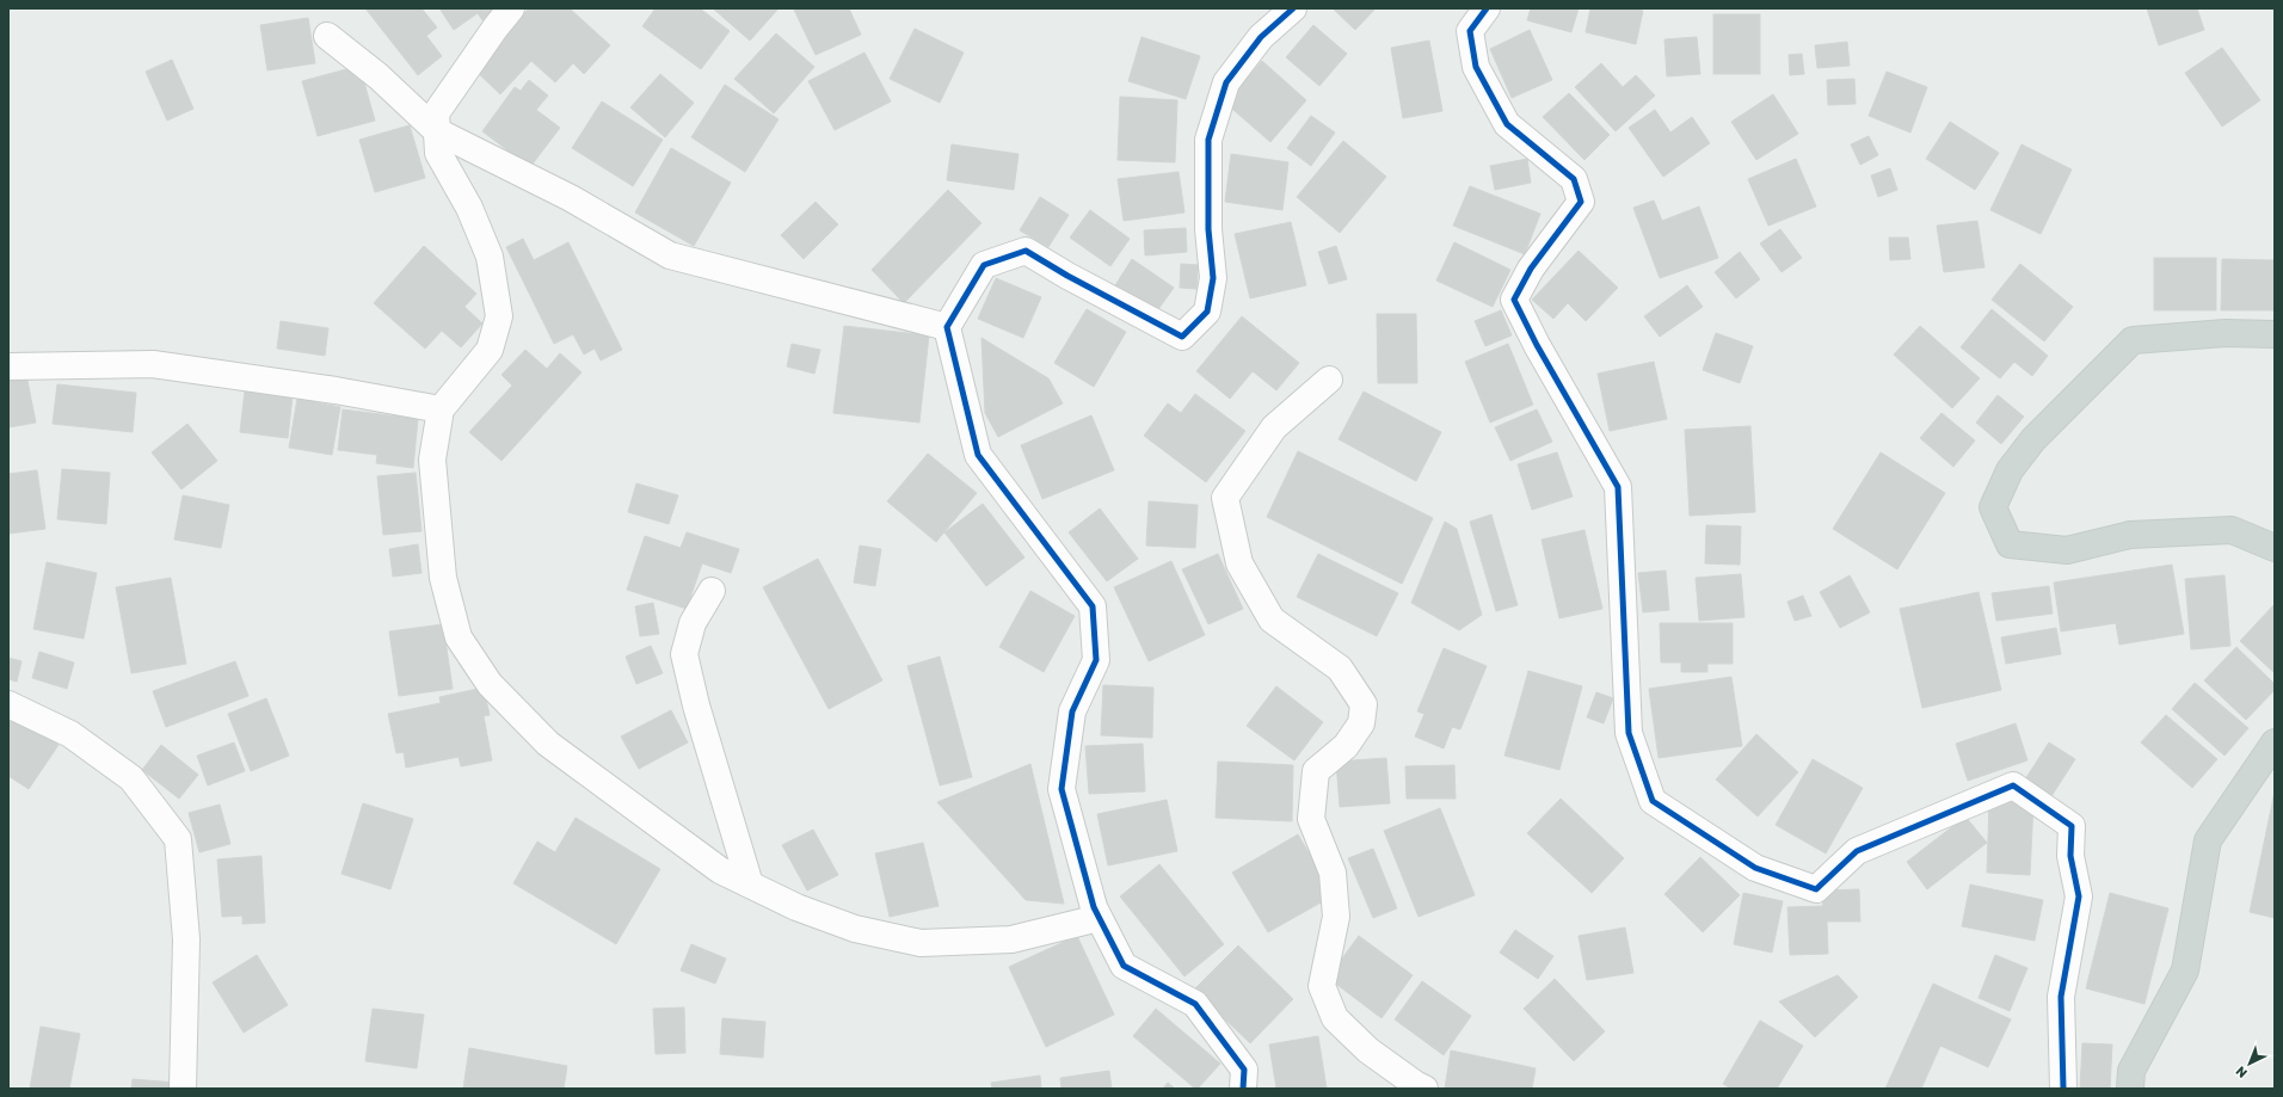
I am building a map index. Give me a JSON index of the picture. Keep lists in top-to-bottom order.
{
  "north": "bottom left"
}
